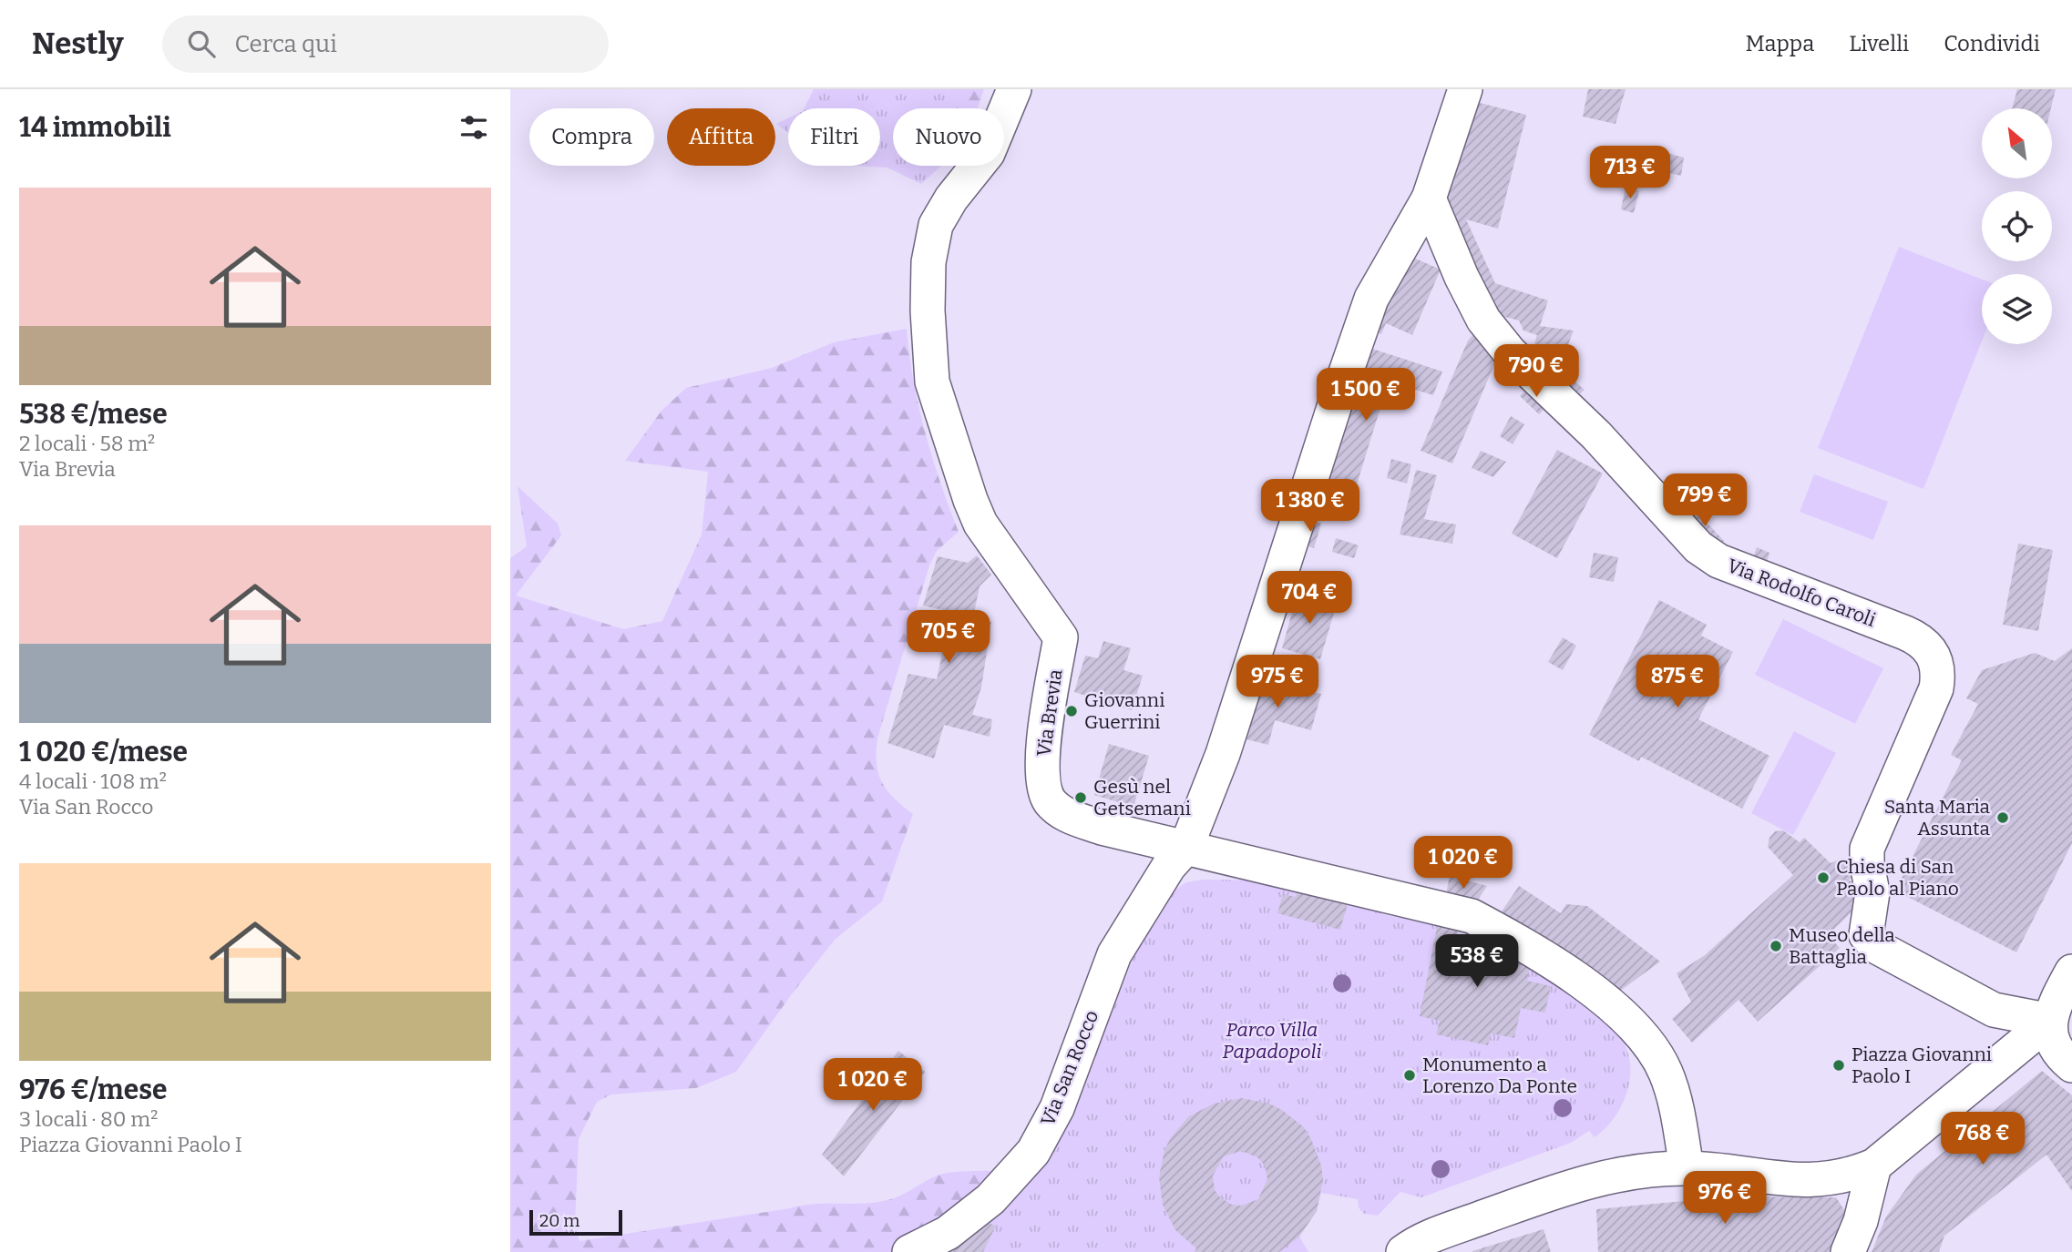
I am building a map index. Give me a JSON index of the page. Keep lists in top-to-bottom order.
{
  "streets": {
    "street": ["Via Rodolfo Caroli", "Via Brevia", "Via San Rocco"]
  },
  "crossings": [
    ["Via Rodolfo Caroli", "Via San Rocco"],
    ["Via Brevia", "Via San Rocco"]
  ],
  "parks": ["Parco Villa Papadopoli"],
  "places": [
    "Giovanni Guerrini",
    "Gesù nel Getsemani",
    "Santa Maria Assunta",
    "Chiesa di San Paolo al Piano",
    "Museo della Battaglia",
    "Piazza Giovanni Paolo I",
    "Monumento a Lorenzo Da Ponte"
  ],
  "scale_bar": "20 m",
  "north": "top left",
  "page": {
    "header": "Nestly",
    "search": "Cerca qui",
    "nav": ["Mappa", "Livelli", "Condividi"],
    "heading": "14 immobili",
    "chip": [
      "Compra",
      "Affitta",
      "Filtri",
      "Nuovo"
    ],
    "price": [
      "713 €",
      "790 €",
      "1 500 €",
      "799 €",
      "1 380 €",
      "704 €",
      "705 €",
      "975 €",
      "875 €",
      "1 020 €",
      "538 €",
      "1 020 €",
      "768 €",
      "976 €"
    ],
    "list": [
      {
        "name": "538 €/mese",
        "note": "2 locali · 58 m² · Via Brevia"
      },
      {
        "name": "1 020 €/mese",
        "note": "4 locali · 108 m² · Via San Rocco"
      },
      {
        "name": "976 €/mese",
        "note": "3 locali · 80 m² · Piazza Giovanni Paolo I"
      }
    ],
    "scale": "20 m"
  }
}
